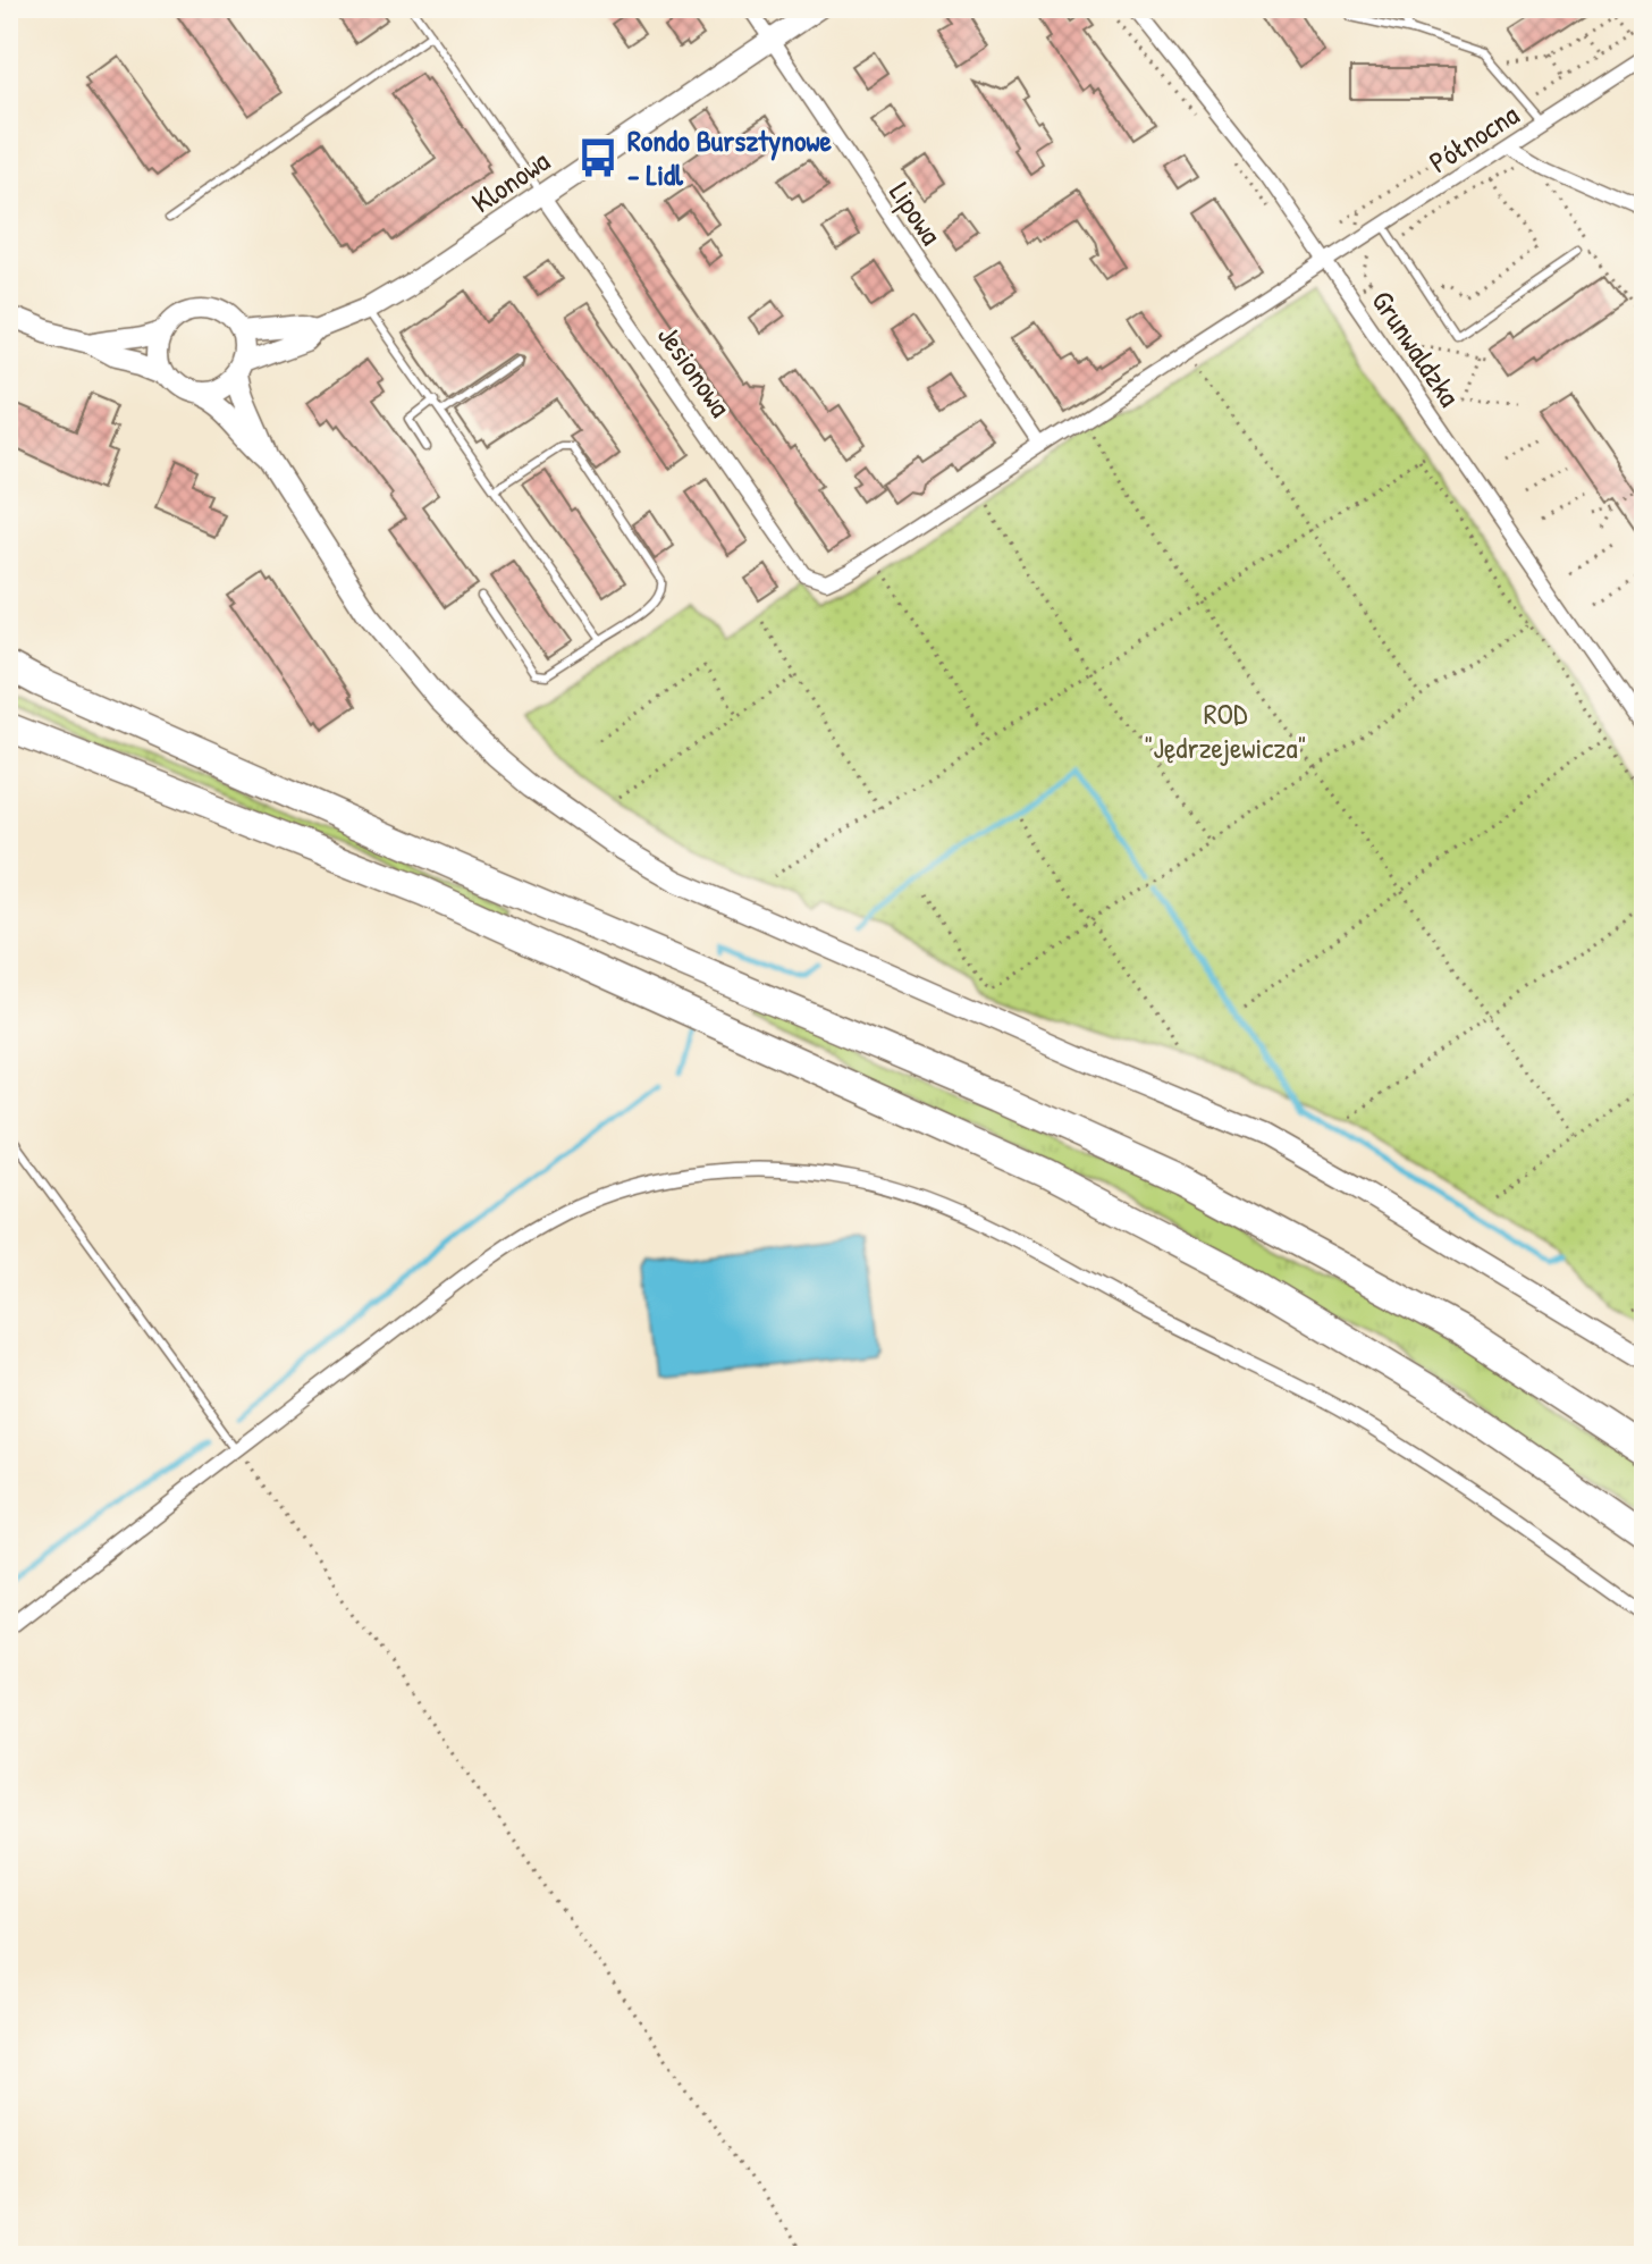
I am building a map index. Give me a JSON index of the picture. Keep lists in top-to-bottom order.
{
  "streets": {
    "street": [
      "Północna",
      "Klonowa",
      "Lipowa",
      "Grunwaldzka",
      "Jesionowa"
    ]
  },
  "crossings": [
    ["Północna", "Grunwaldzka"],
    ["Klonowa", "Lipowa"],
    ["Klonowa", "Jesionowa"],
    ["Lipowa", "Jesionowa"]
  ],
  "parks": ["ROD \"Jędrzejewicza\""],
  "places": {
    "bus stop": ["Rondo Bursztynowe - Lidl"]
  }
}
